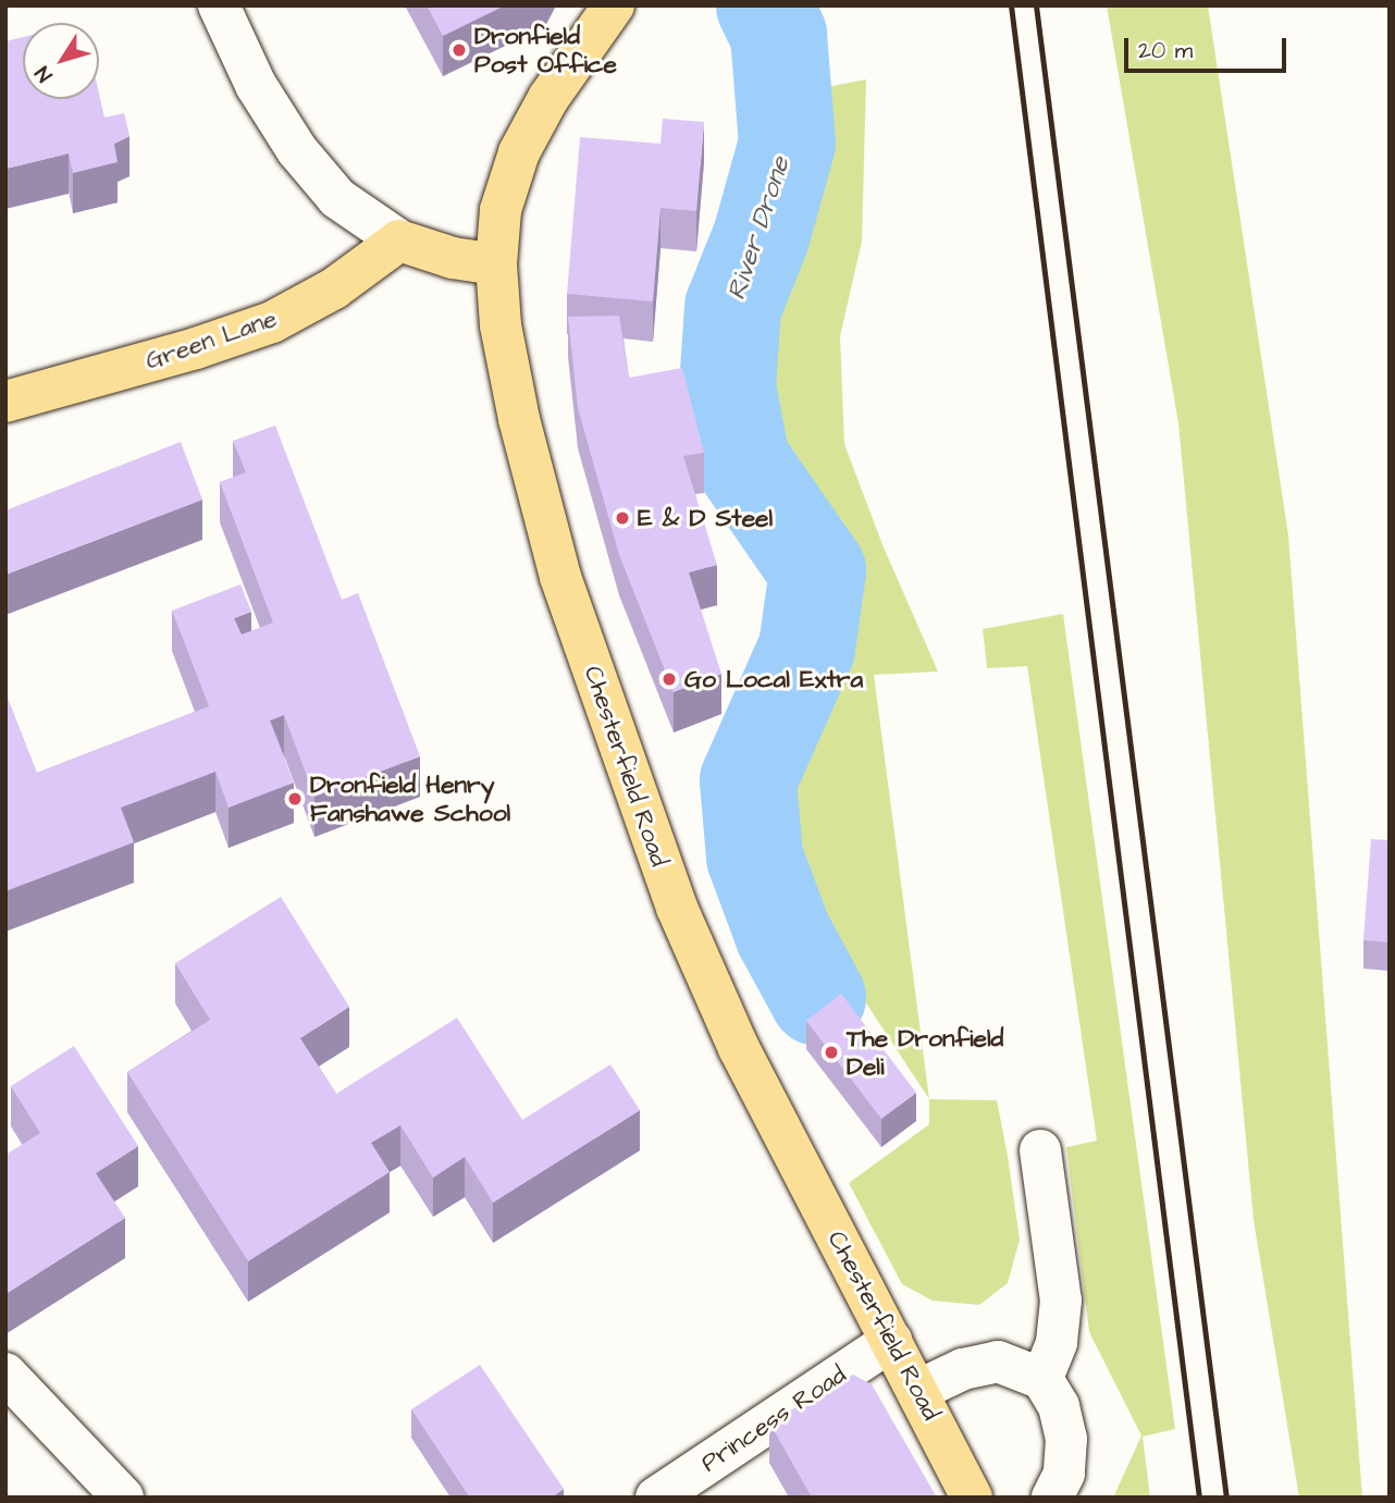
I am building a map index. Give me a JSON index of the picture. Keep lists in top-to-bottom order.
{
  "streets": {
    "main road": ["Green Lane", "Chesterfield Road"],
    "street": ["Princess Road"]
  },
  "crossings": [
    ["Chesterfield Road", "Princess Road"]
  ],
  "water": ["River Drone"],
  "places": [
    "Dronfield Post Office",
    "E & D Steel",
    "Go Local Extra",
    "Dronfield Henry Fanshawe School",
    "The Dronfield Deli"
  ],
  "scale_bar": "20 m",
  "north": "bottom left"
}
